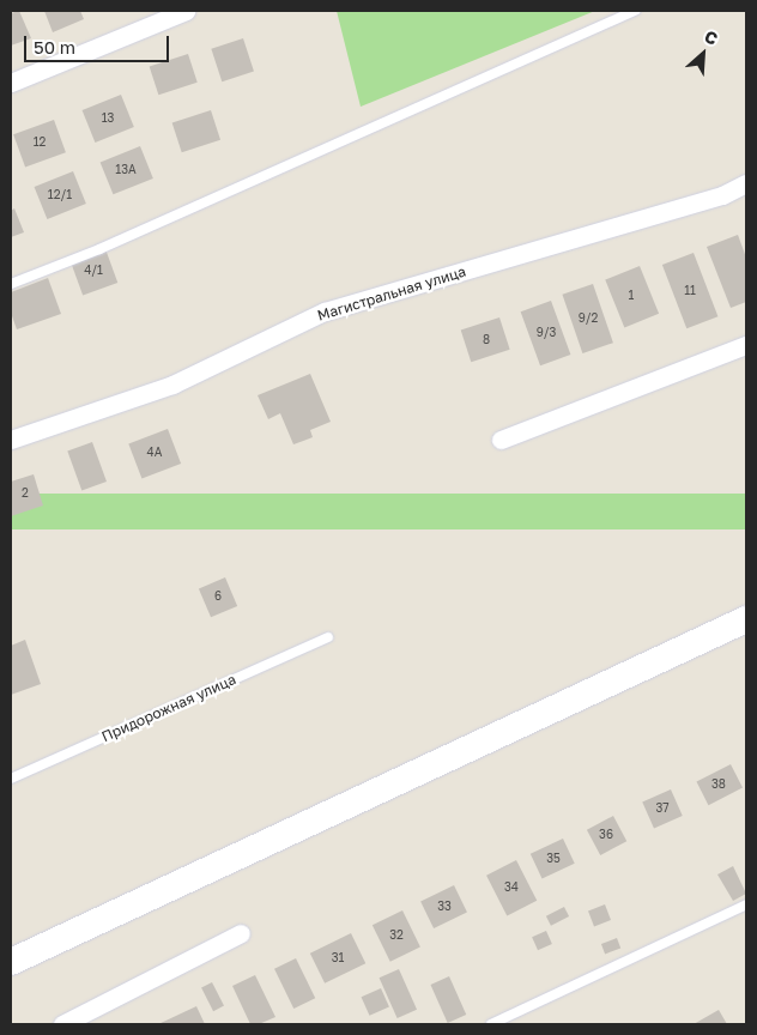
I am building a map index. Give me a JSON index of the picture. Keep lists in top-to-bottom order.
{
  "streets": {
    "street": ["Магистральная улица"],
    "lane": ["Придорожная улица"]
  },
  "house_numbers": [
    "13",
    "12",
    "13А",
    "12/1",
    "4/1",
    "11",
    "1",
    "9/2",
    "9/3",
    "8",
    "4А",
    "2",
    "6",
    "38",
    "37",
    "36",
    "35",
    "34",
    "33",
    "32",
    "31"
  ],
  "scale_bar": "50 m",
  "north": "top right"
}
